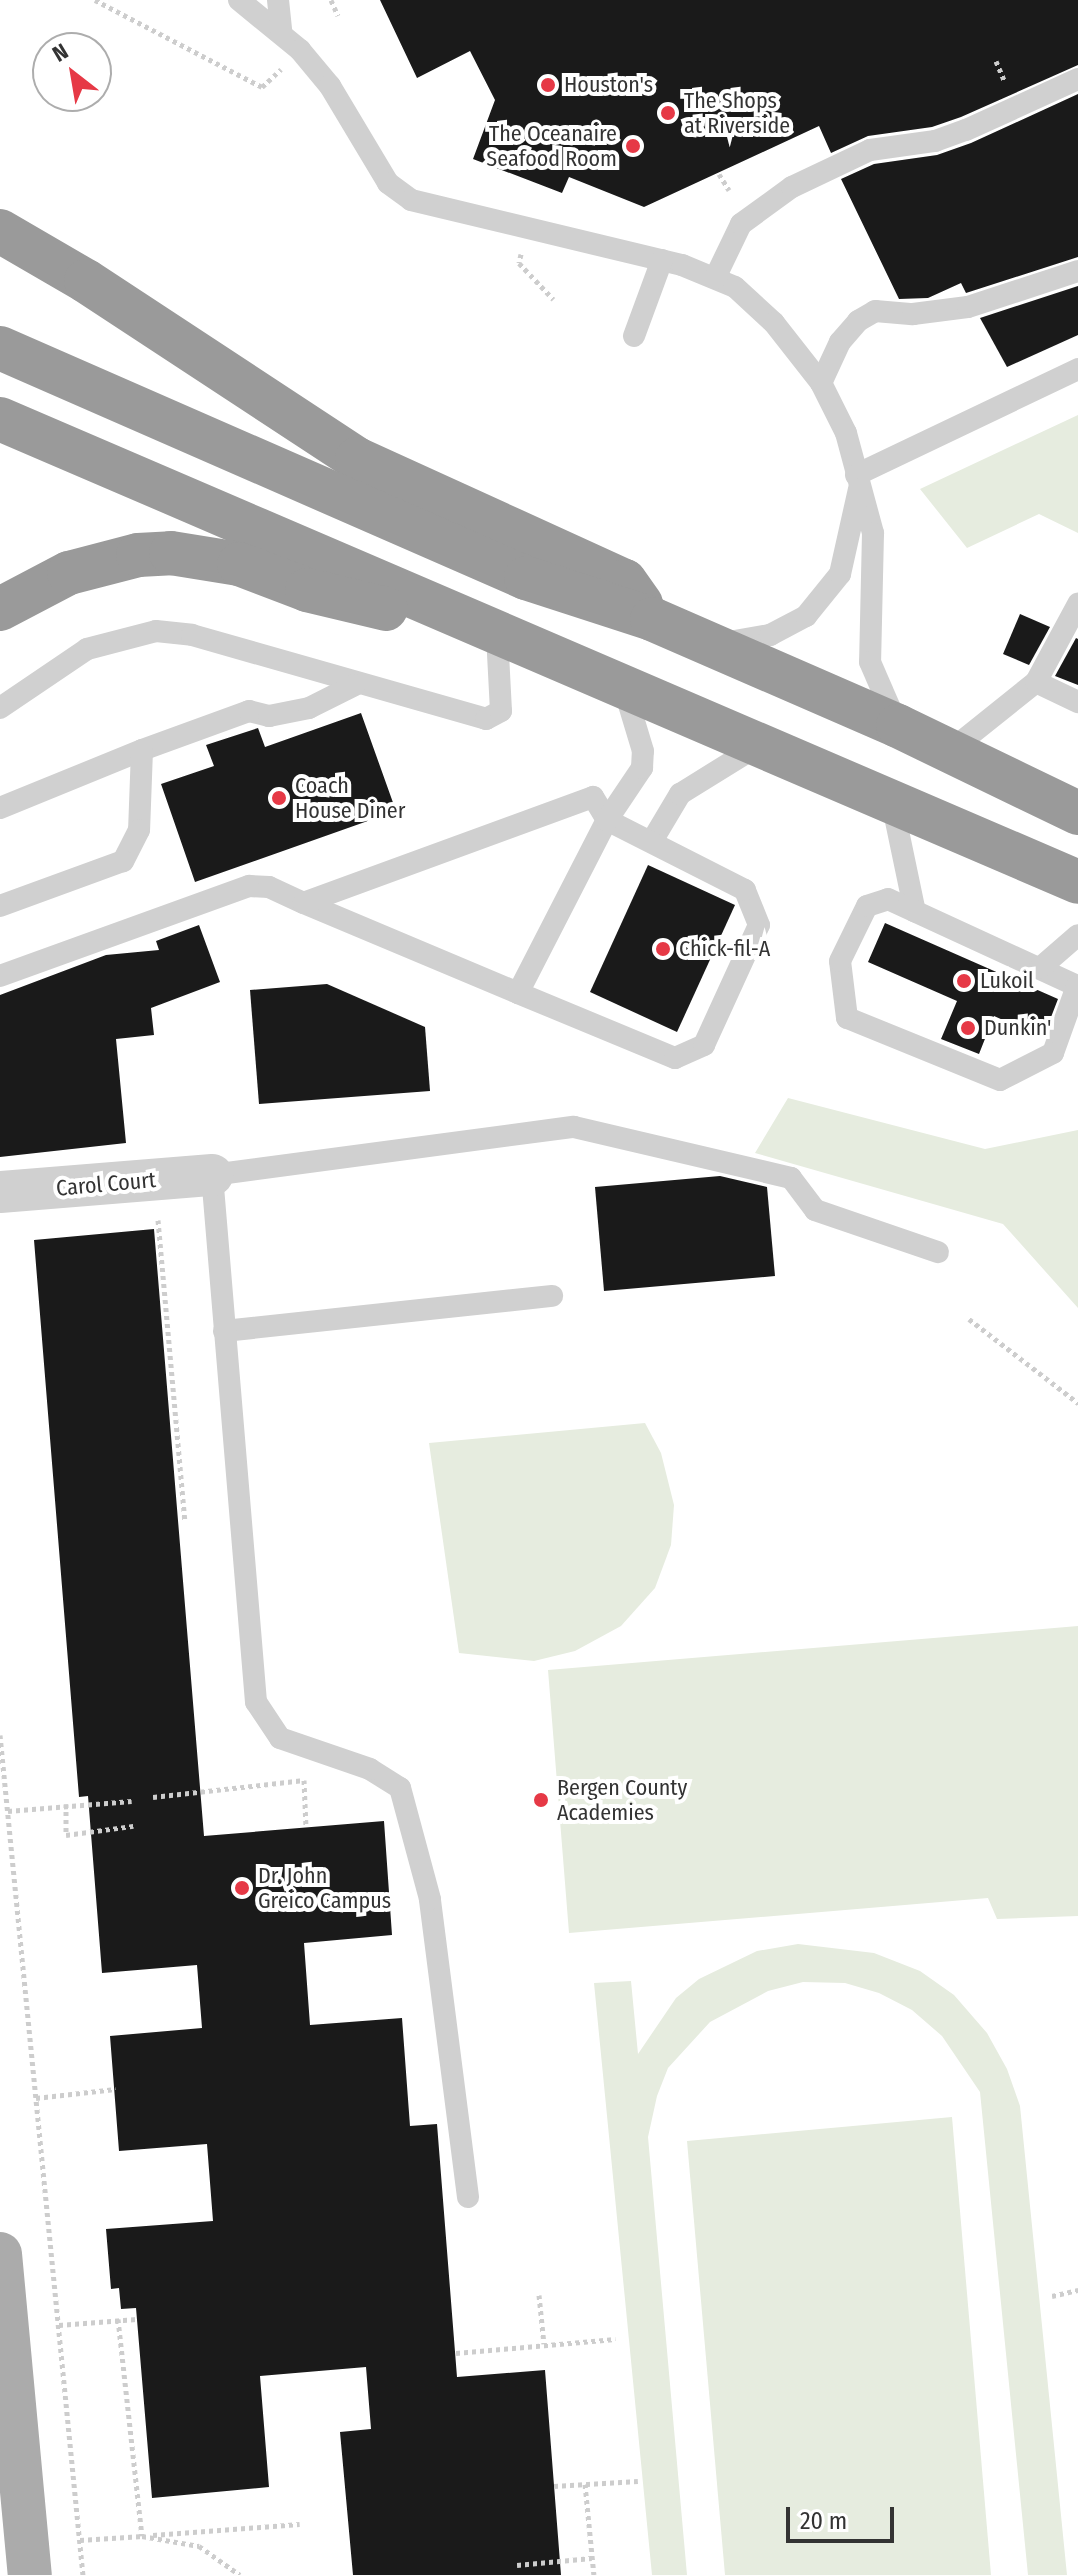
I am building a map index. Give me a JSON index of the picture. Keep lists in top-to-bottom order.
{
  "streets": {
    "street": ["Carol Court"]
  },
  "places": [
    "Houston's",
    "The Shops at Riverside",
    "The Oceanaire Seafood Room",
    "Coach House Diner",
    "Chick-fil-A",
    "Lukoil",
    "Dunkin'",
    "Bergen County Academies",
    "Dr. John Greico Campus"
  ],
  "scale_bar": "20 m",
  "north": "top left"
}
